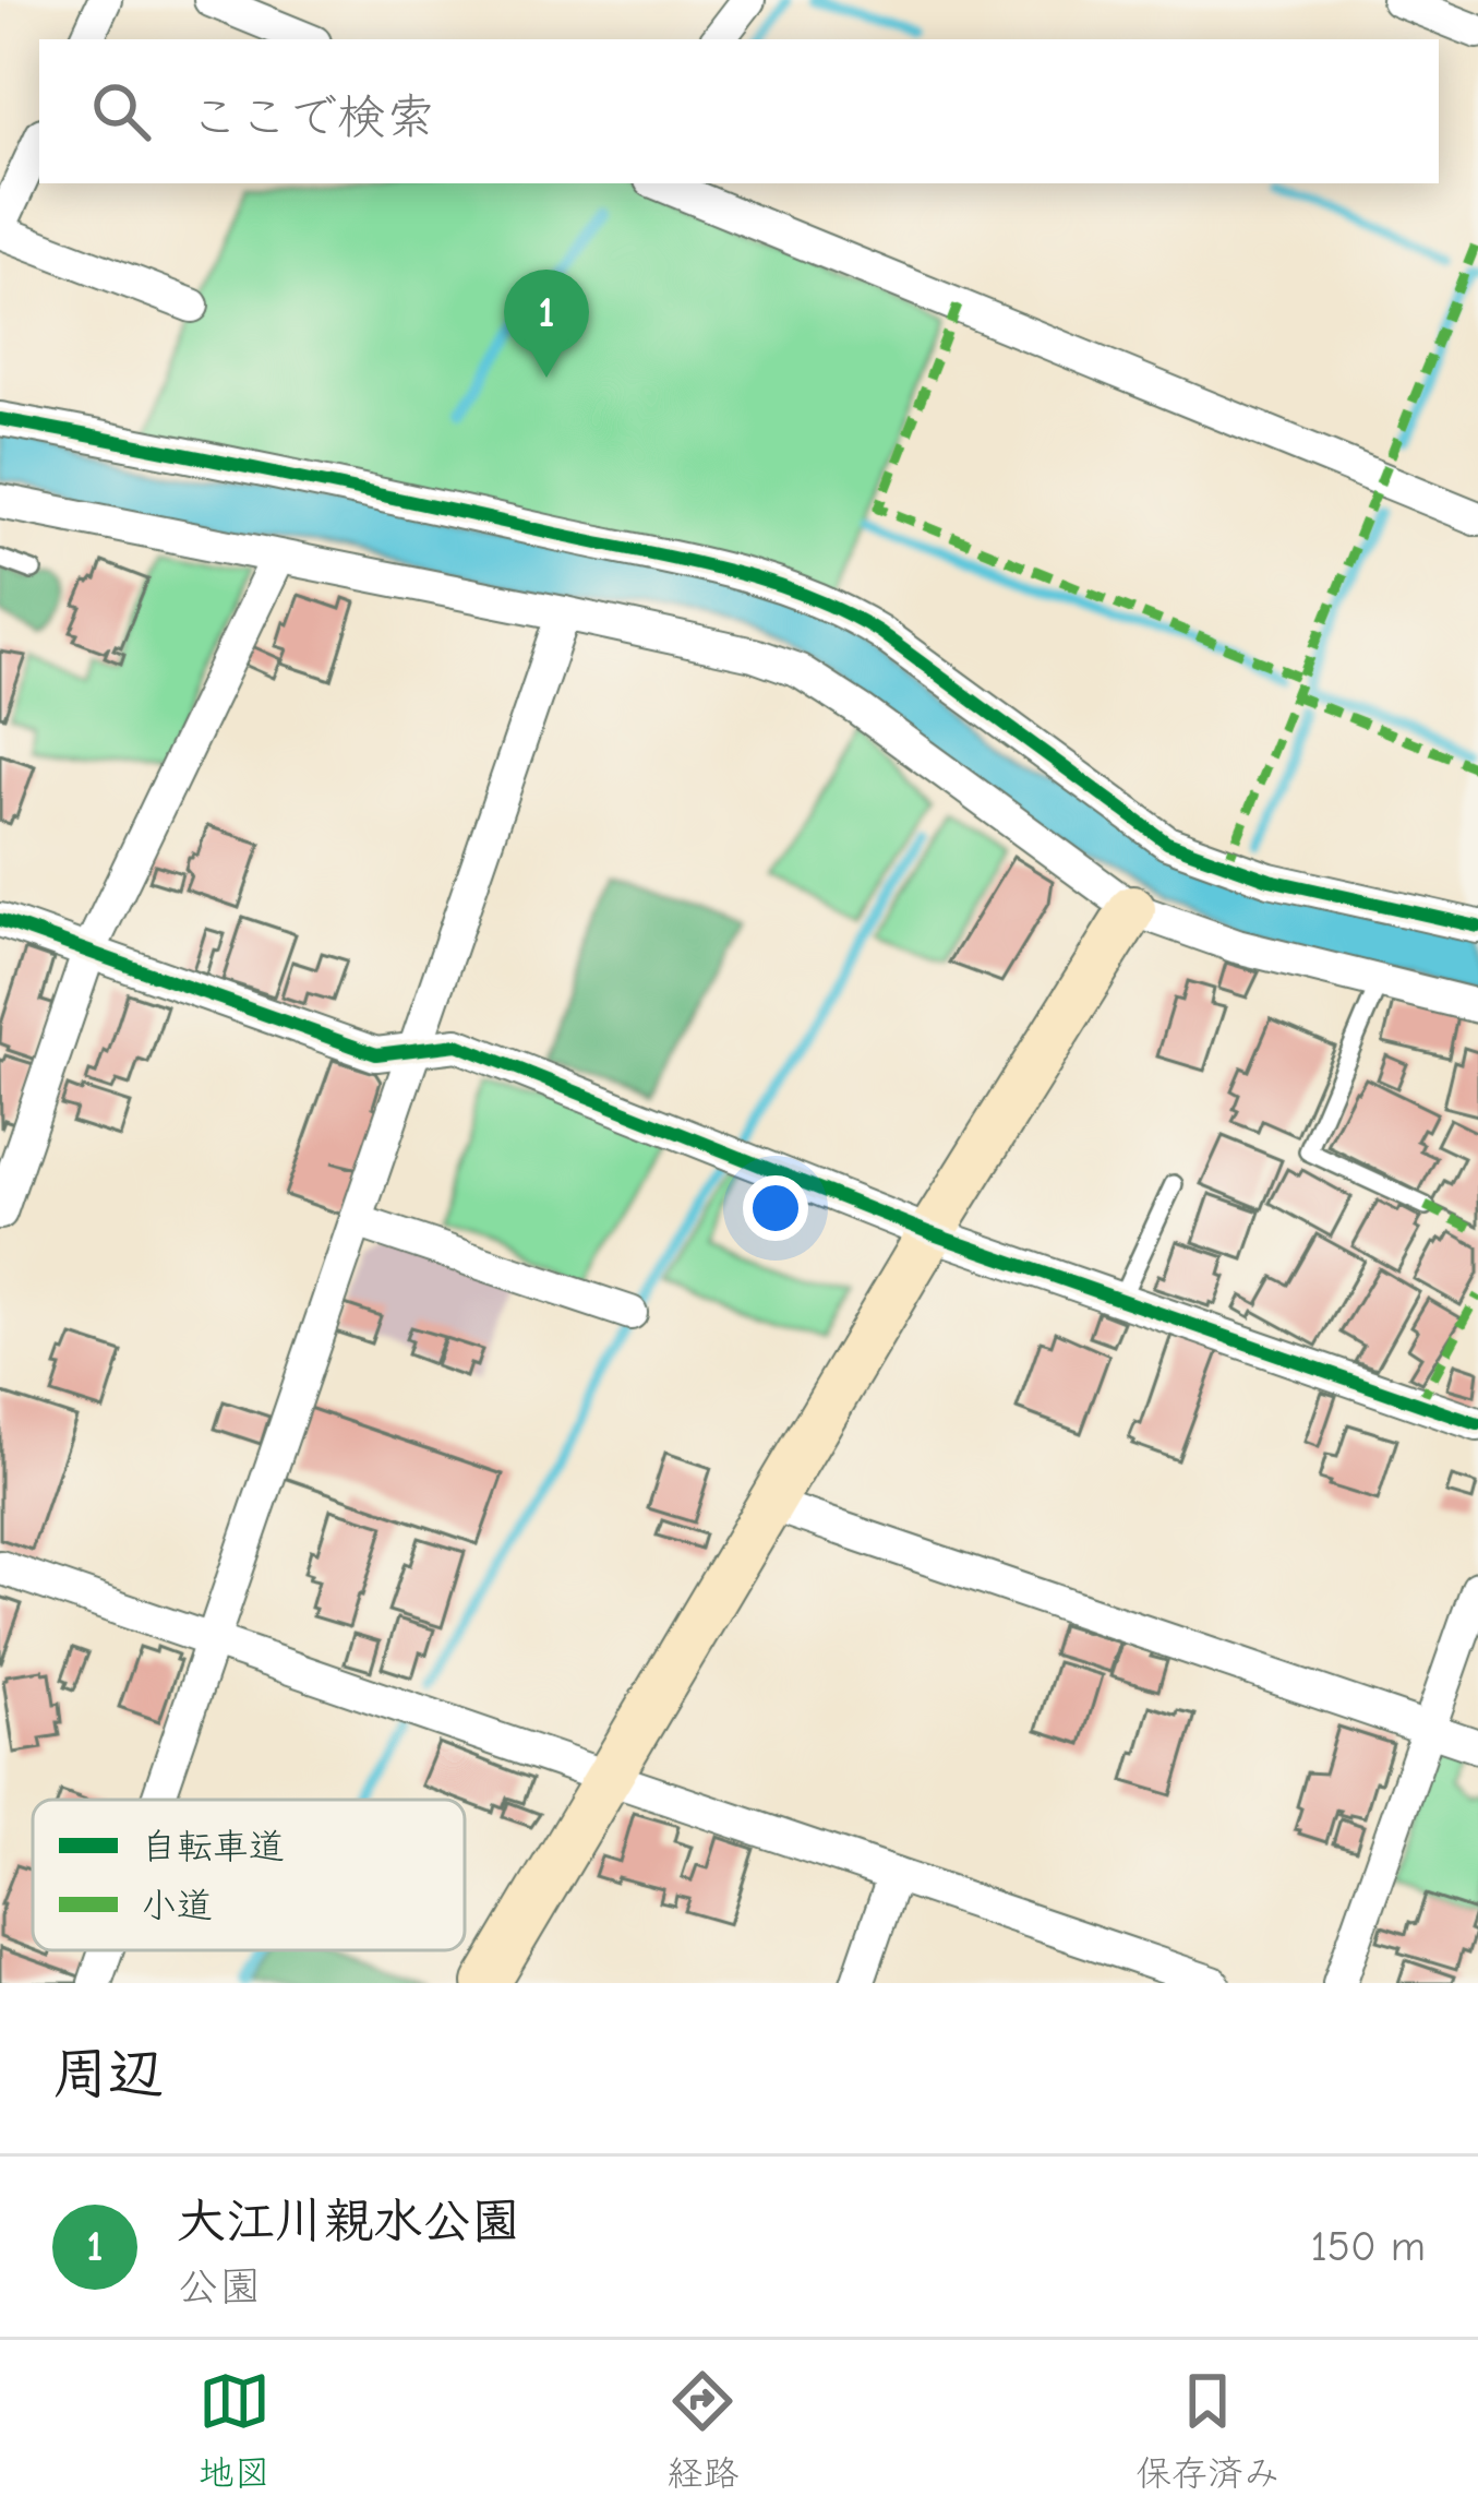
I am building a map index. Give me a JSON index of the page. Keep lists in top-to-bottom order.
{
  "legend": ["自転車道", "小道"],
  "page": {
    "search": "ここで検索",
    "pins": "1",
    "heading": "周辺",
    "list": [
      {
        "mark": "1",
        "name": "大江川親水公園",
        "note": "公園",
        "value": "150 m"
      }
    ],
    "nav": ["地図", "経路", "保存済み"]
  }
}
